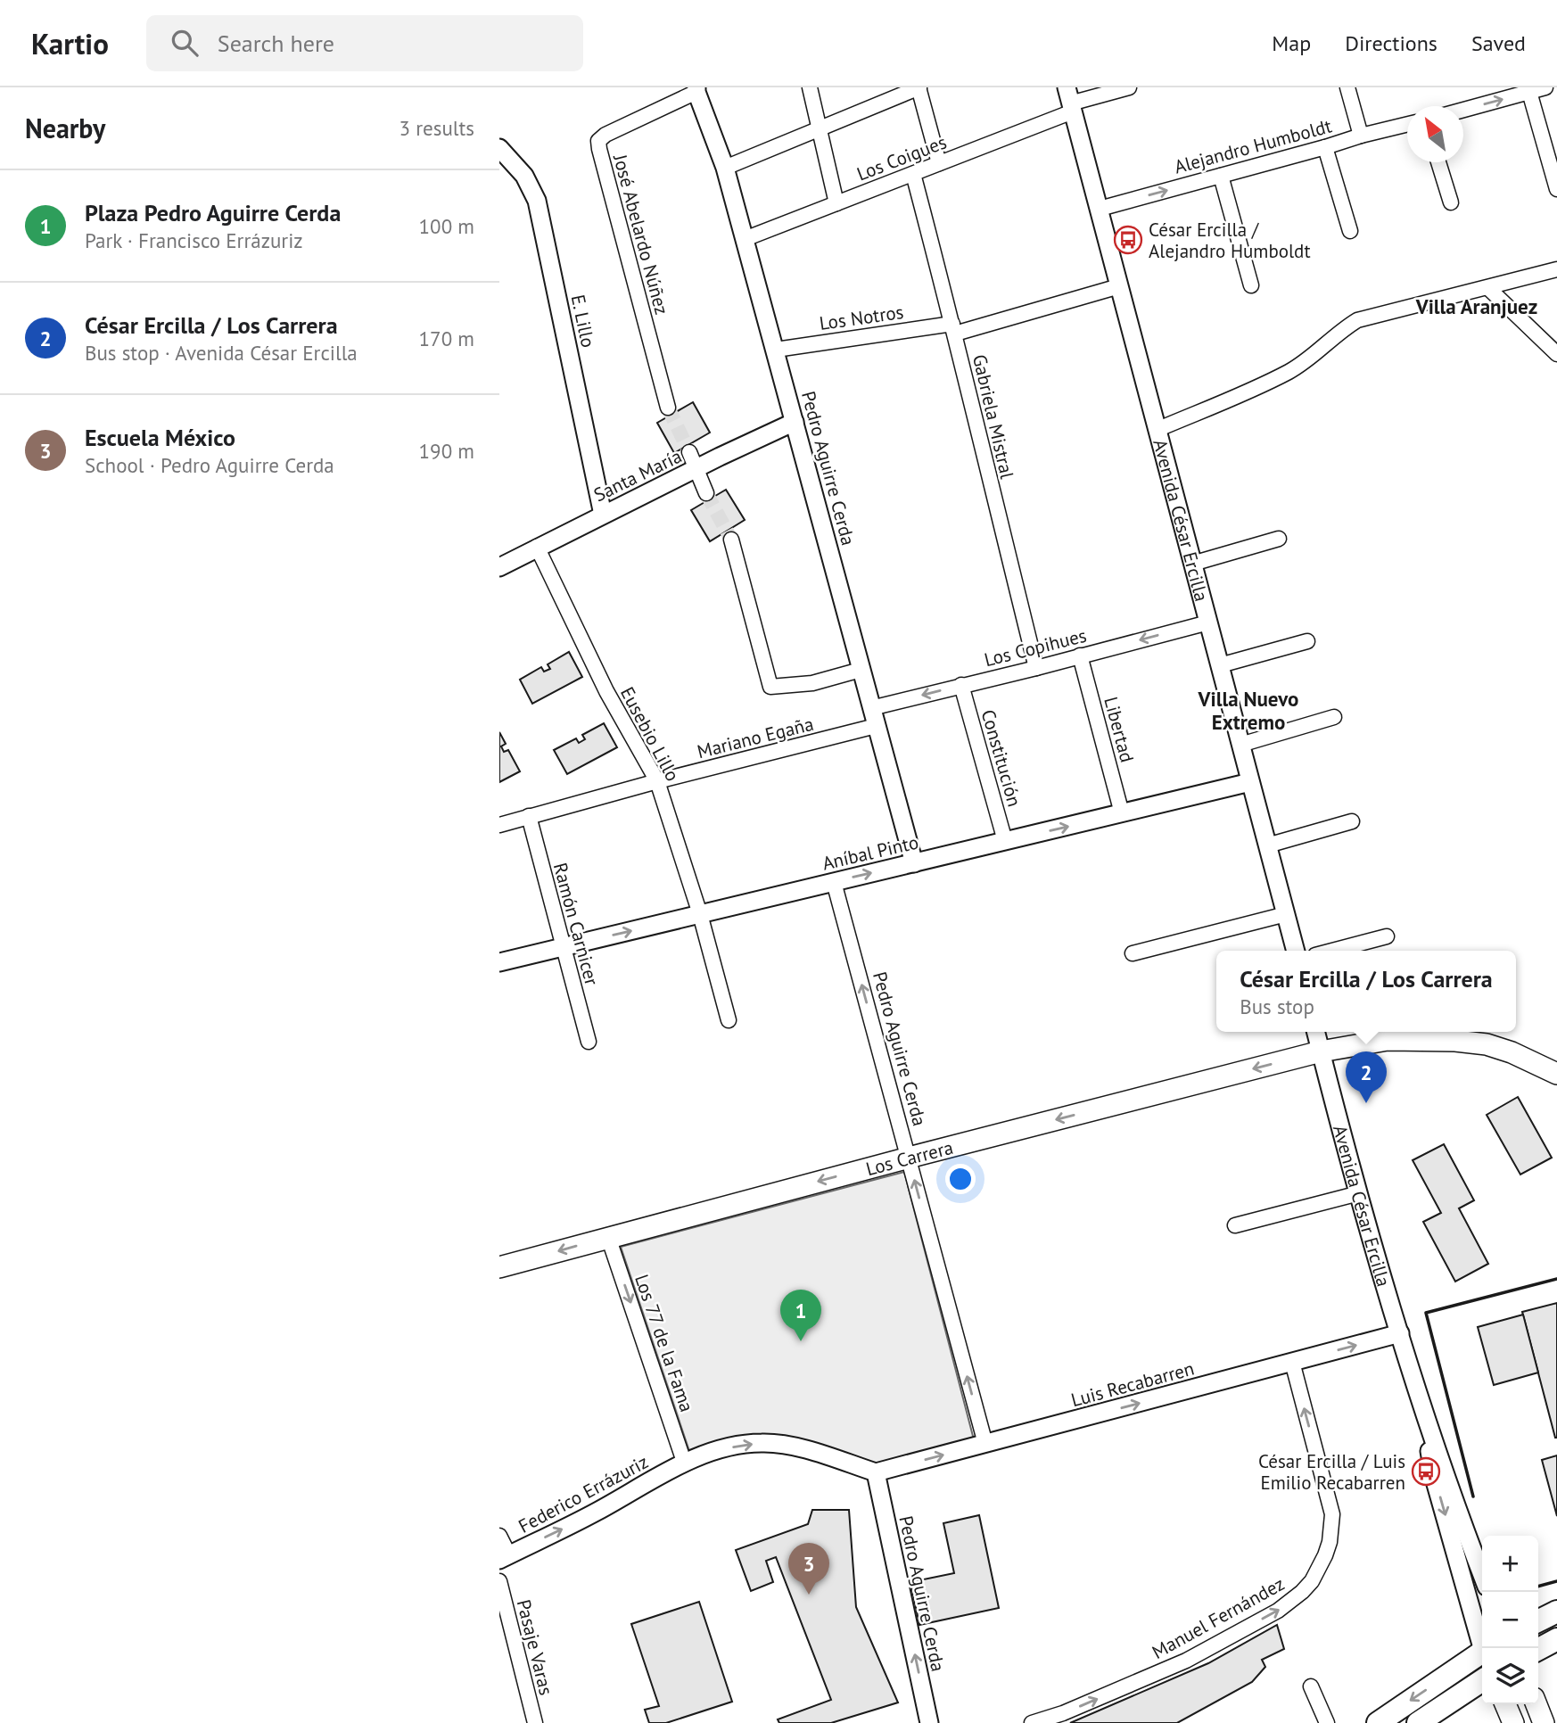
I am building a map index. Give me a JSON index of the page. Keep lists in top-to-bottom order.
{
  "streets": {
    "main road": ["Los Carrera"],
    "street": [
      "Alejandro Humboldt",
      "Los Coigues",
      "José Abelardo Núñez",
      "Los Notros",
      "E. Lillo",
      "Gabriela Mistral",
      "Pedro Aguirre Cerda",
      "Santa María",
      "Avenida César Ercilla",
      "Los Copihues",
      "Libertad",
      "Eusebio Lillo",
      "Mariano Egaña",
      "Constitución",
      "Aníbal Pinto",
      "Ramón Carnicer",
      "Los 77 de la Fama",
      "Luis Recabarren",
      "Federico Errázuriz",
      "Manuel Fernández",
      "Pasaje Varas"
    ]
  },
  "crossings": [
    ["Alejandro Humboldt", "Avenida César Ercilla"],
    ["Los Coigues", "Gabriela Mistral"],
    ["Los Coigues", "Pedro Aguirre Cerda"],
    ["Los Coigues", "Avenida César Ercilla"],
    ["José Abelardo Núñez", "Pedro Aguirre Cerda"],
    ["Los Notros", "Gabriela Mistral"],
    ["Los Notros", "Pedro Aguirre Cerda"],
    ["Los Notros", "Avenida César Ercilla"],
    ["E. Lillo", "Santa María"],
    ["Gabriela Mistral", "Los Copihues"],
    ["Pedro Aguirre Cerda", "Santa María"],
    ["Pedro Aguirre Cerda", "Los Copihues"],
    ["Pedro Aguirre Cerda", "Mariano Egaña"],
    ["Pedro Aguirre Cerda", "Aníbal Pinto"],
    ["Pedro Aguirre Cerda", "Los Carrera"],
    ["Pedro Aguirre Cerda", "Luis Recabarren"],
    ["Pedro Aguirre Cerda", "Federico Errázuriz"],
    ["Santa María", "Eusebio Lillo"],
    ["Avenida César Ercilla", "Los Copihues"],
    ["Avenida César Ercilla", "Aníbal Pinto"],
    ["Avenida César Ercilla", "Los Carrera"],
    ["Avenida César Ercilla", "Luis Recabarren"],
    ["Los Copihues", "Libertad"],
    ["Los Copihues", "Constitución"],
    ["Libertad", "Aníbal Pinto"],
    ["Eusebio Lillo", "Mariano Egaña"],
    ["Eusebio Lillo", "Aníbal Pinto"],
    ["Mariano Egaña", "Ramón Carnicer"],
    ["Constitución", "Aníbal Pinto"],
    ["Aníbal Pinto", "Ramón Carnicer"],
    ["Los Carrera", "Los 77 de la Fama"],
    ["Los 77 de la Fama", "Federico Errázuriz"],
    ["Luis Recabarren", "Federico Errázuriz"],
    ["Luis Recabarren", "Manuel Fernández"]
  ],
  "one_way": [
    "Alejandro Humboldt",
    "Pedro Aguirre Cerda",
    "Los Copihues",
    "Aníbal Pinto",
    "Los Carrera",
    "Los 77 de la Fama",
    "Luis Recabarren",
    "Federico Errázuriz",
    "Manuel Fernández"
  ],
  "districts": ["Villa Aranjuez", "Villa Nuevo Extremo"],
  "places": {
    "bus stop": ["César Ercilla / Alejandro Humboldt", "César Ercilla / Luis Emilio Recabarren"]
  },
  "north": "top left",
  "page": {
    "header": "Kartio",
    "search": "Search here",
    "nav": ["Map", "Directions", "Saved"],
    "heading": ["Nearby", "3 results"],
    "list": [
      {
        "mark": "1",
        "name": "Plaza Pedro Aguirre Cerda",
        "note": "Park · Francisco Errázuriz",
        "value": "100 m"
      },
      {
        "mark": "2",
        "name": "César Ercilla / Los Carrera",
        "note": "Bus stop · Avenida César Ercilla",
        "value": "170 m"
      },
      {
        "mark": "3",
        "name": "Escuela México",
        "note": "School · Pedro Aguirre Cerda",
        "value": "190 m"
      }
    ],
    "popup": ["César Ercilla / Los Carrera", "Bus stop"],
    "pins": ["2", "1", "3"],
    "map_buttons": ["+", "−"]
  }
}
